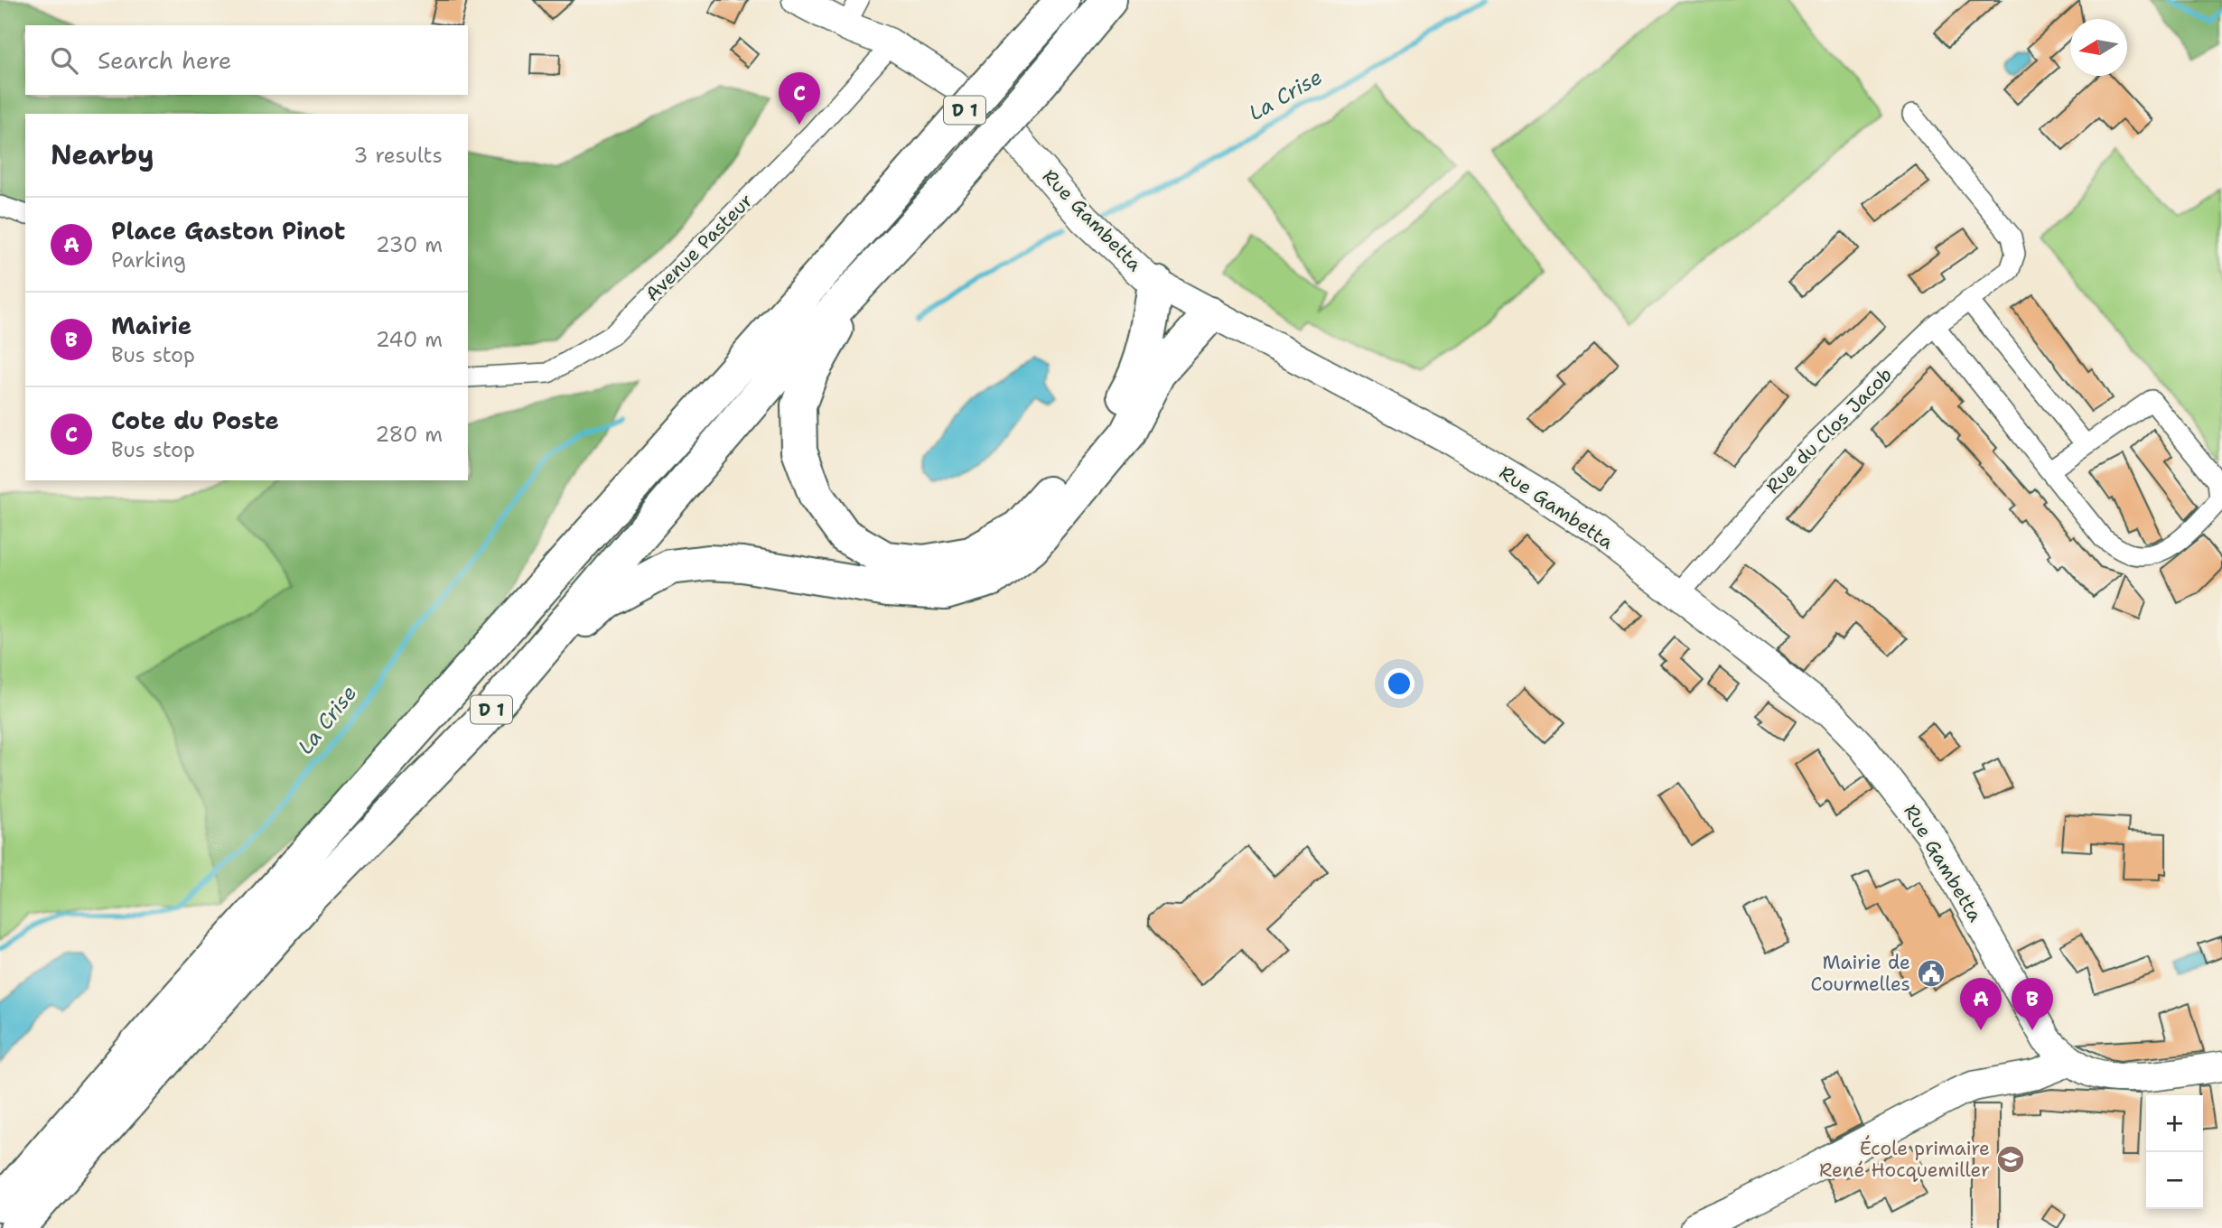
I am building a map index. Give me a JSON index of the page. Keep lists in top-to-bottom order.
{
  "streets": {
    "highway": ["D 1"],
    "street": ["Rue Gambetta", "Avenue Pasteur", "Rue du Clos Jacob"]
  },
  "crossings": [
    ["Rue Gambetta", "Avenue Pasteur"],
    ["Rue Gambetta", "Rue du Clos Jacob"]
  ],
  "water": ["La Crise"],
  "places": {
    "public building": ["Mairie de Courmelles"],
    "school or university": ["École primaire René Hocquemiller"]
  },
  "north": "left",
  "page": {
    "search": "Search here",
    "pins": ["C", "A", "B"],
    "heading": ["Nearby", "3 results"],
    "list": [
      {
        "mark": "A",
        "name": "Place Gaston Pinot",
        "note": "Parking",
        "value": "230 m"
      },
      {
        "mark": "B",
        "name": "Mairie",
        "note": "Bus stop",
        "value": "240 m"
      },
      {
        "mark": "C",
        "name": "Cote du Poste",
        "note": "Bus stop",
        "value": "280 m"
      }
    ],
    "map_buttons": ["+", "−"]
  }
}
